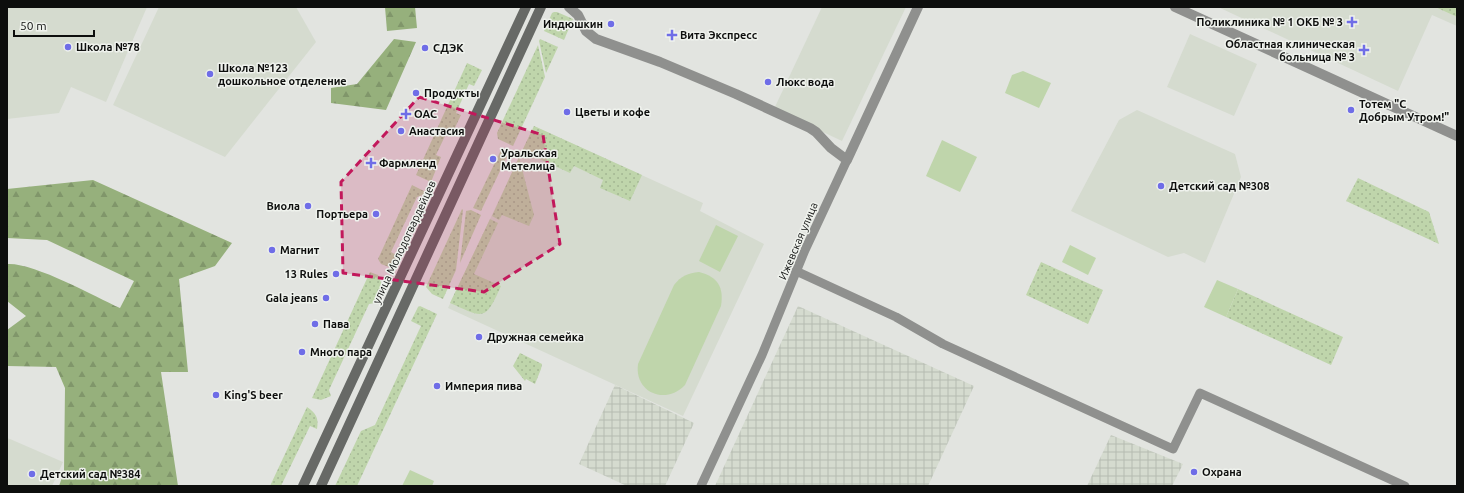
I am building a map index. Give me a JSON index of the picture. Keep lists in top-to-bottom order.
{
  "streets": {
    "main road": ["улица Молодогвардейцев"],
    "street": ["Ижевская улица"]
  },
  "places": {
    "health": [
      "Поликлиника № 1 ОКБ № 3",
      "Вита Экспресс",
      "Областная клиническая больница № 3",
      "ОАС",
      "Фармленд"
    ],
    "other": [
      "Индюшкин",
      "Школа №78",
      "СДЭК",
      "Школа №123 дошкольное отделение",
      "Люкс вода",
      "Продукты",
      "Тотем \"С Добрым Утром!\"",
      "Цветы и кофе",
      "Анастасия",
      "Уральская Метелица",
      "Детский сад №308",
      "Виола",
      "Портьера",
      "Магнит",
      "13 Rules",
      "Gala jeans",
      "Пава",
      "Дружная семейка",
      "Много пара",
      "Империя пива",
      "King'S beer",
      "Охрана",
      "Детский сад №384"
    ]
  },
  "scale_bar": "50 m"
}
